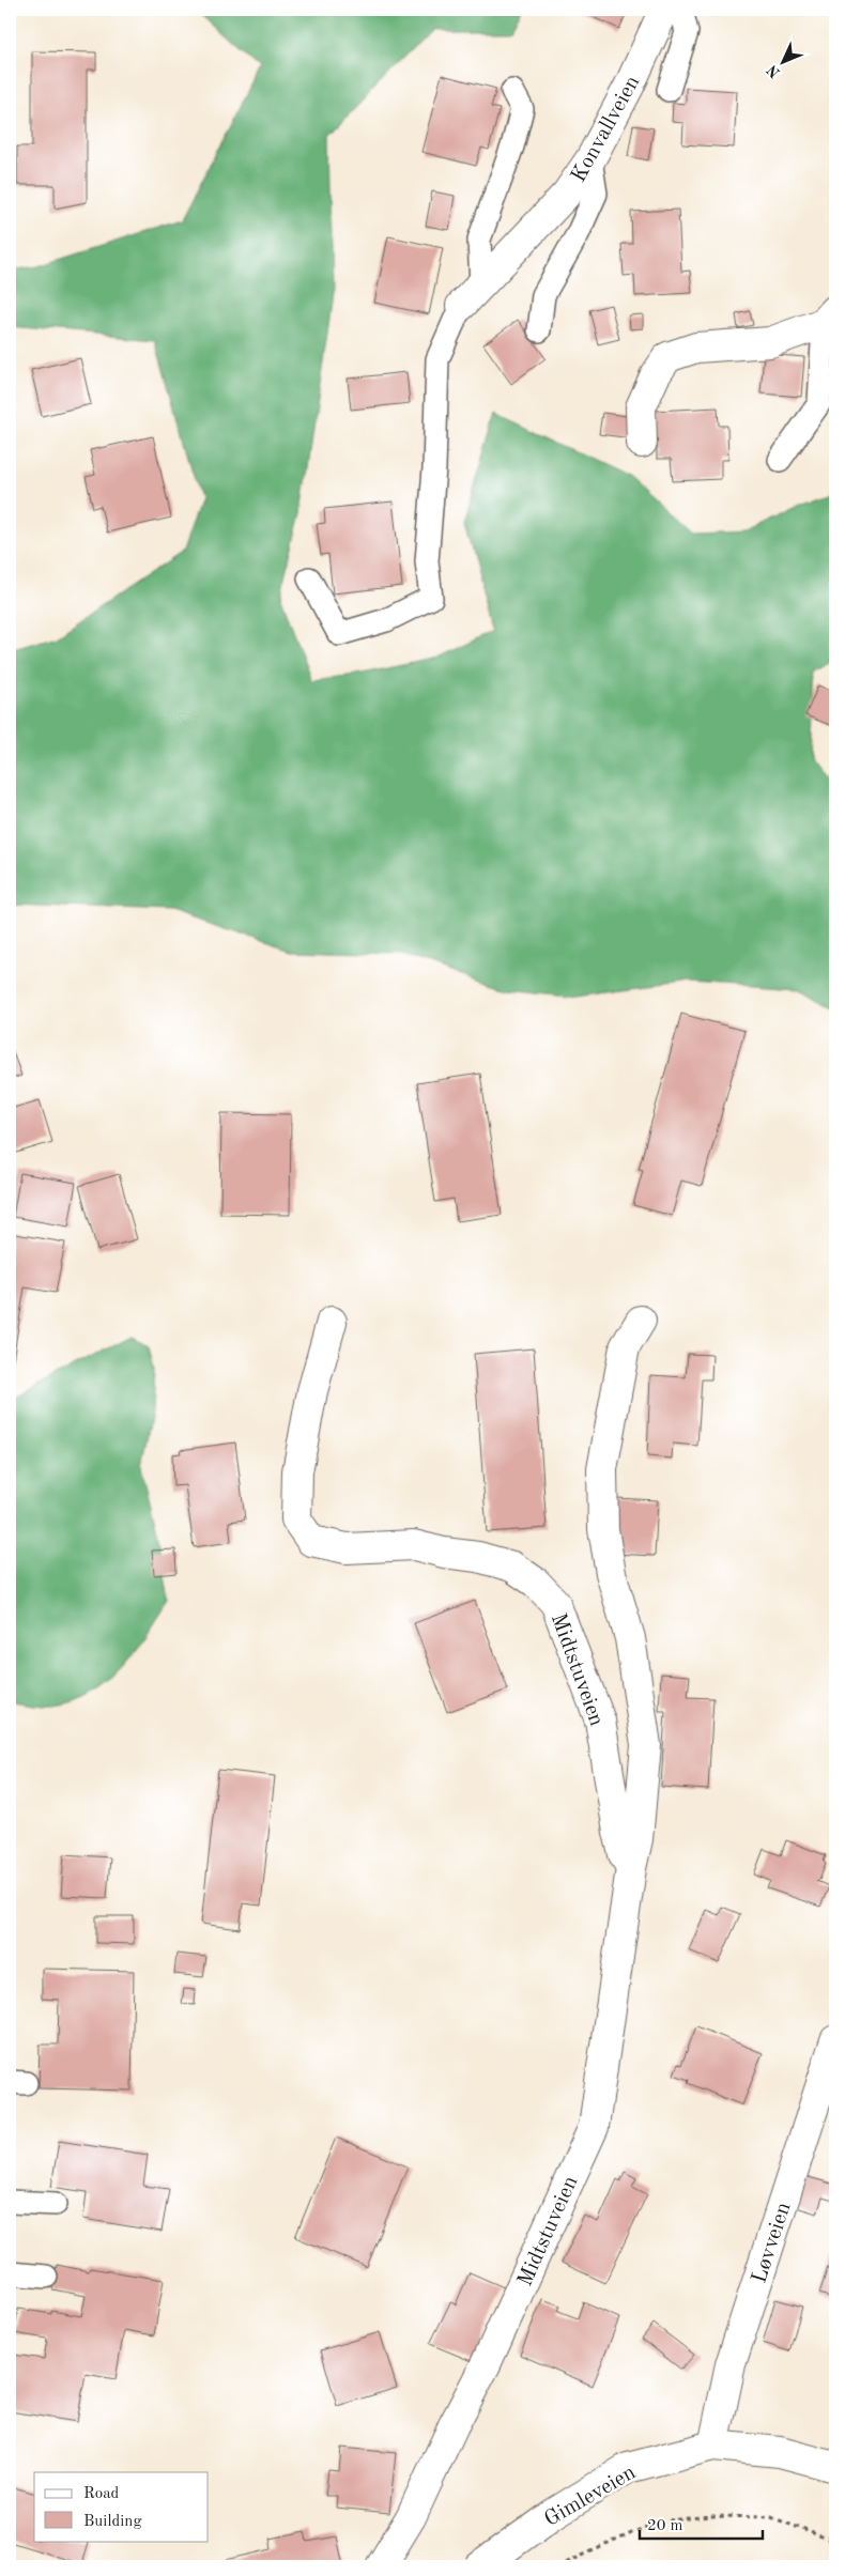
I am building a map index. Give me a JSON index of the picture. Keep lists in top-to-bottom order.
{
  "streets": {
    "street": [
      "Konvallveien",
      "Midtstuveien",
      "Løvveien",
      "Gimleveien"
    ]
  },
  "crossings": [
    ["Løvveien", "Gimleveien"]
  ],
  "legend": ["Road", "Building"],
  "scale_bar": "20 m",
  "north": "bottom left"
}
